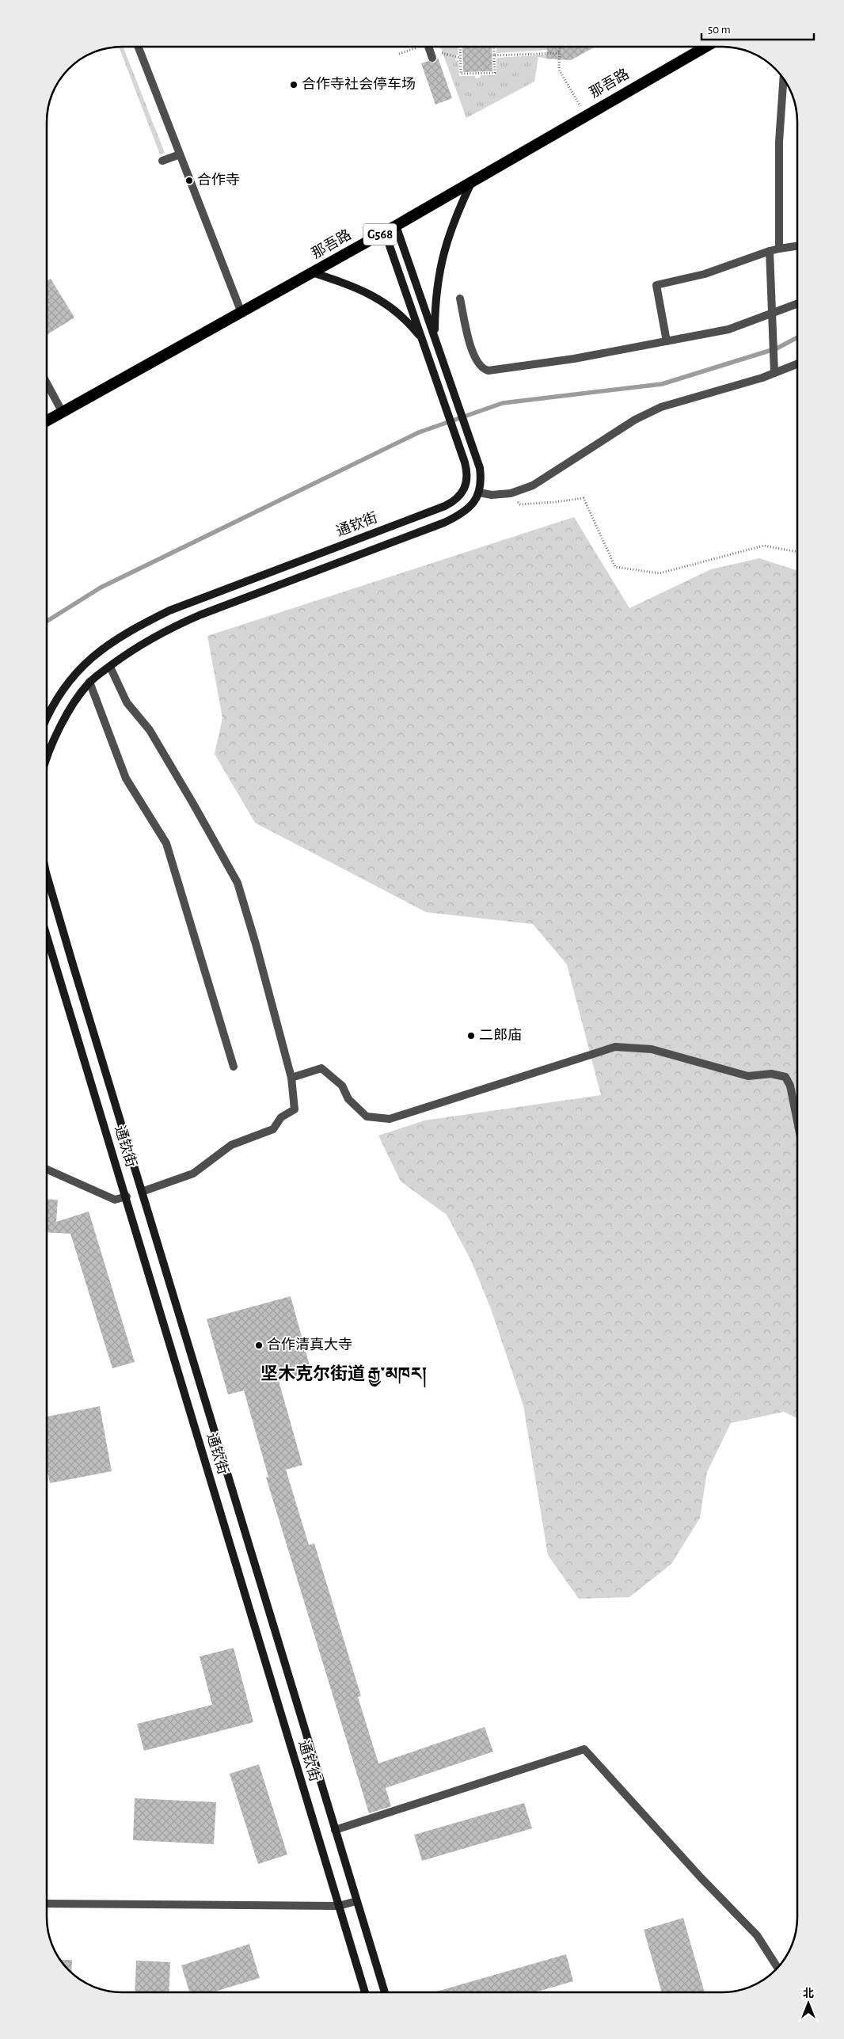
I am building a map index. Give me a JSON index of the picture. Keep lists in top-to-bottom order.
{
  "streets": {
    "highway": ["那吾路", "G568"],
    "main road": ["通钦街"]
  },
  "crossings": [
    ["那吾路", "通钦街"]
  ],
  "districts": ["坚木克尔街道 རྒྱ་མཁར།"],
  "places": [
    "合作寺社会停车场",
    "合作寺",
    "二郎庙",
    "合作清真大寺"
  ],
  "scale_bar": "50 m",
  "north": "top"
}
